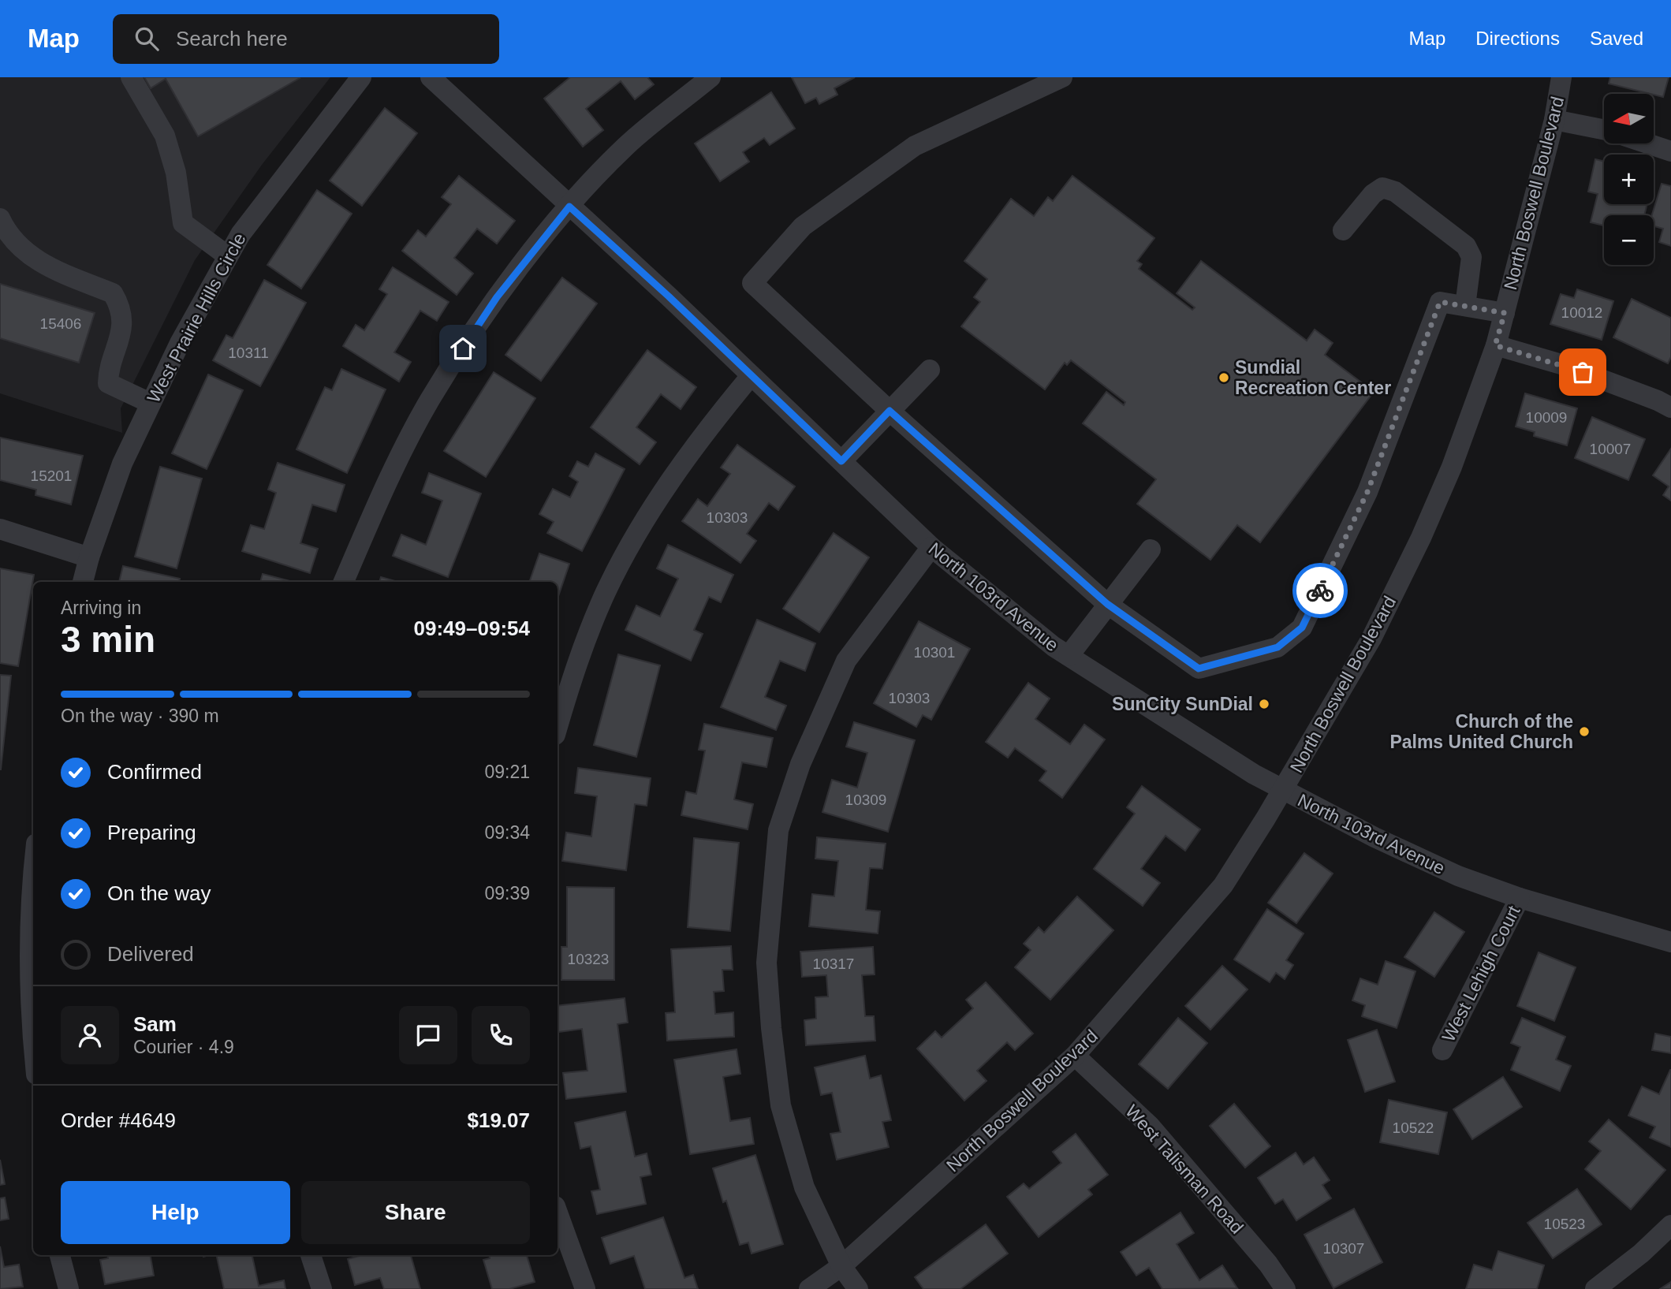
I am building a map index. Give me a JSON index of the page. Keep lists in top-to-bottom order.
{
  "streets": {
    "street": [
      "North Boswell Boulevard",
      "West Prairie Hills Circle",
      "North 103rd Avenue",
      "West Lehigh Court",
      "West Talisman Road"
    ]
  },
  "crossings": [
    ["North Boswell Boulevard", "North 103rd Avenue"],
    ["North Boswell Boulevard", "West Talisman Road"],
    ["North 103rd Avenue", "West Lehigh Court"]
  ],
  "places": ["Sundial Recreation Center", "SunCity SunDial", "Church of the Palms United Church"],
  "house_numbers": [
    "10012",
    "15406",
    "10311",
    "10009",
    "10007",
    "15201",
    "10303",
    "10301",
    "10303",
    "10309",
    "10323",
    "10317",
    "10522",
    "10523",
    "10307"
  ],
  "north": "left",
  "page": {
    "header": "Map",
    "search": "Search here",
    "nav": ["Map", "Directions", "Saved"],
    "map_buttons": ["+", "−"],
    "heading": ["3 min", "Arriving in", "09:49–09:54"],
    "panel": [
      "Sam",
      "Courier · 4.9",
      "Order #4649",
      "$19.07"
    ],
    "bar": "On the way · 390 m",
    "list": [
      ["Confirmed", "09:21"],
      ["Preparing", "09:34"],
      ["On the way", "09:39"],
      "Delivered"
    ],
    "buttons": ["Help", "Share"]
  }
}
